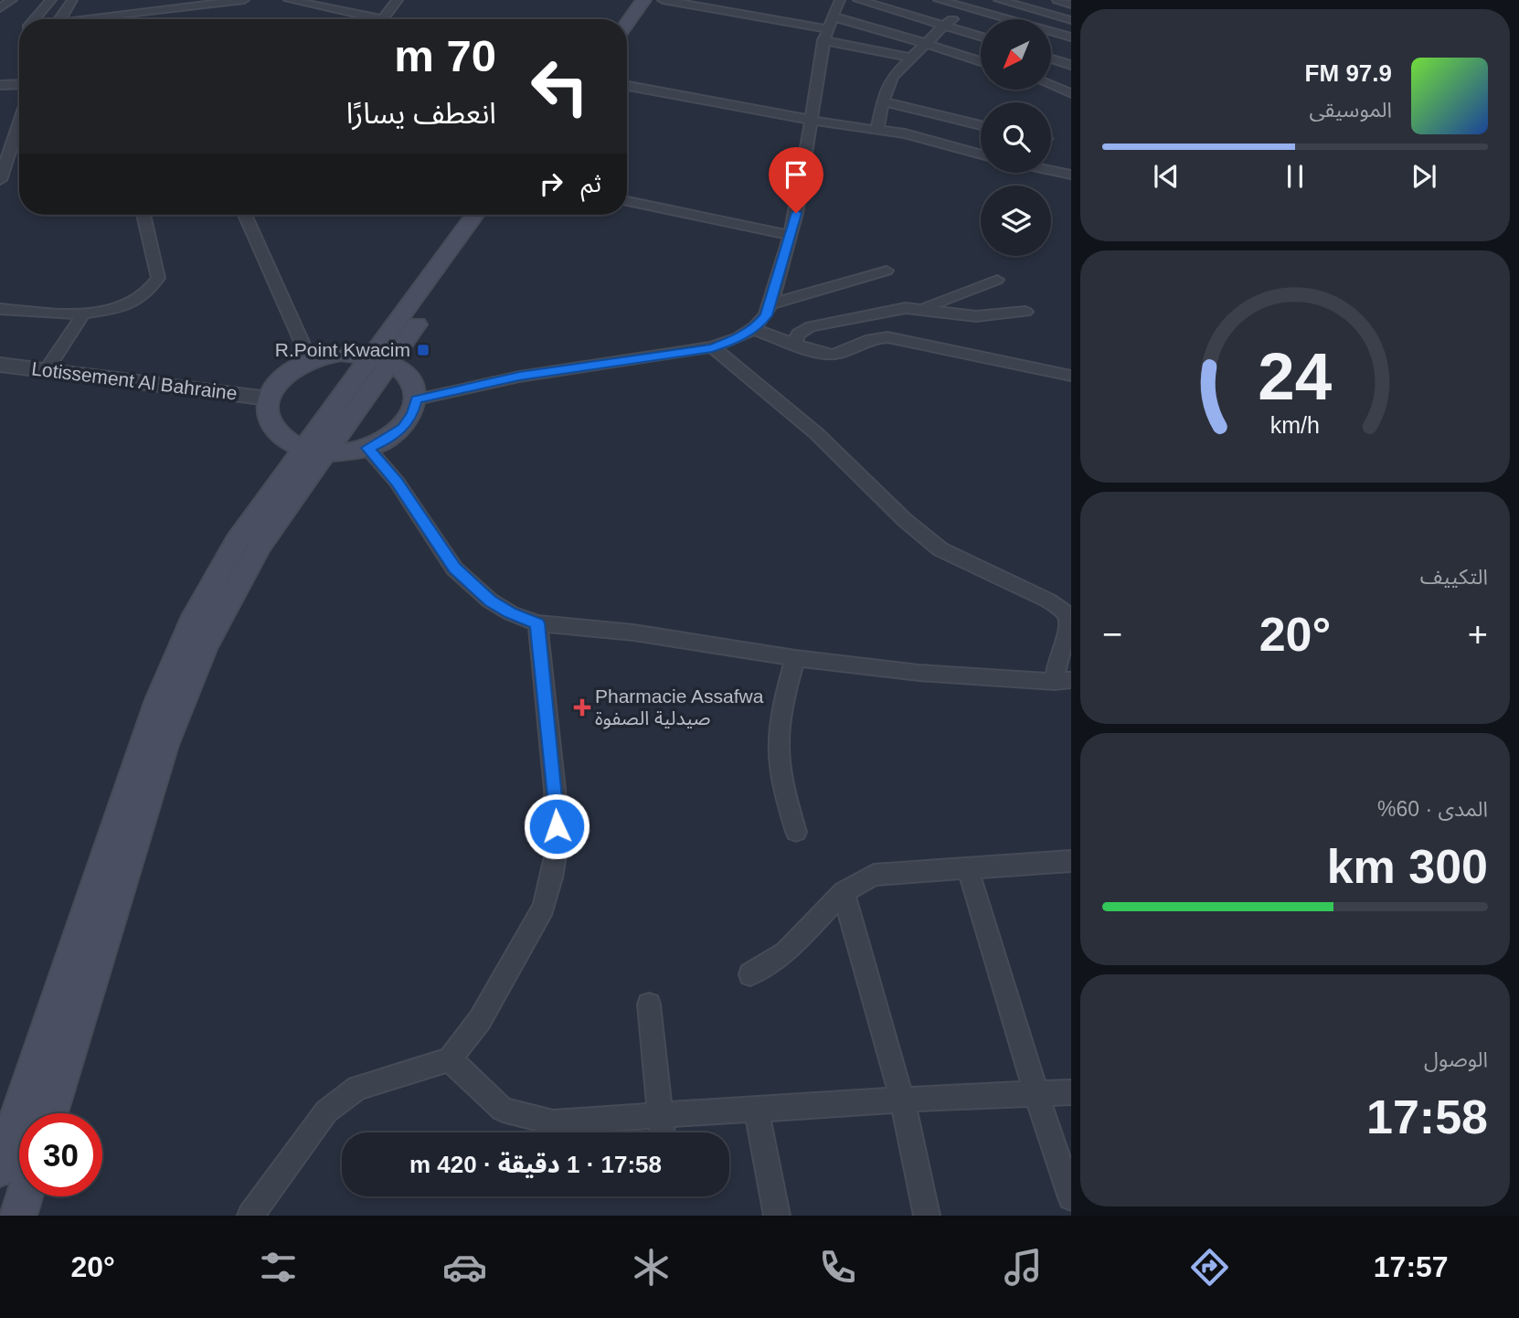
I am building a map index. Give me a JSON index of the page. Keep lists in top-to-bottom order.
{
  "streets": {
    "street": ["Lotissement Al Bahraine"]
  },
  "places": {
    "transit": ["R.Point Kwacim"],
    "health": ["Pharmacie Assafwa صيدلية الصفوة"]
  },
  "north": "bottom left",
  "page": {
    "turn": ["70 m", "انعطف يسارًا"],
    "song": ["97.9 FM", "الموسيقى"],
    "then": "ثم",
    "tile": [
      "التكييف",
      ["المدى · 60%", "300 km"],
      ["الوصول", "17:58"]
    ],
    "heat": ["−", "20°", "+"],
    "limit": "30",
    "trip": "17:58 · 1 دقيقة · 420 m",
    "tabs": ["17:57", "20°"],
    "gauge": ["24", "km/h"]
  }
}
